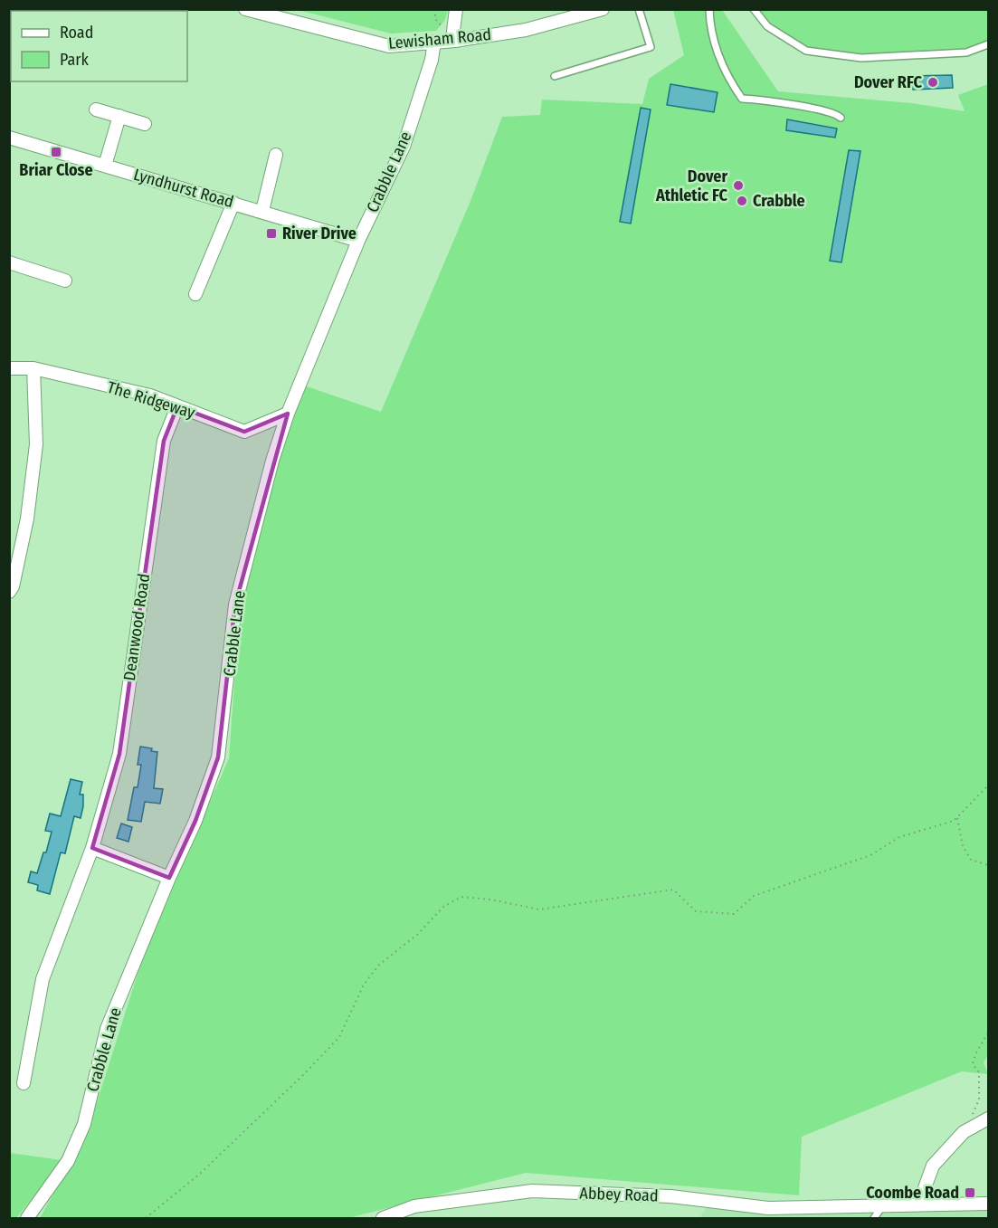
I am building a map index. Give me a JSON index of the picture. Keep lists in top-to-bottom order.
{
  "streets": {
    "street": [
      "Lewisham Road",
      "Crabble Lane",
      "Lyndhurst Road",
      "The Ridgeway",
      "Deanwood Road",
      "Abbey Road"
    ]
  },
  "crossings": [
    ["Lewisham Road", "Crabble Lane"],
    ["Crabble Lane", "Lyndhurst Road"],
    ["Crabble Lane", "The Ridgeway"],
    ["The Ridgeway", "Deanwood Road"]
  ],
  "places": {
    "other": ["Dover RFC", "Dover Athletic FC", "Crabble"],
    "transit": ["Briar Close", "River Drive", "Coombe Road"]
  },
  "legend": ["Road", "Park"]
}
